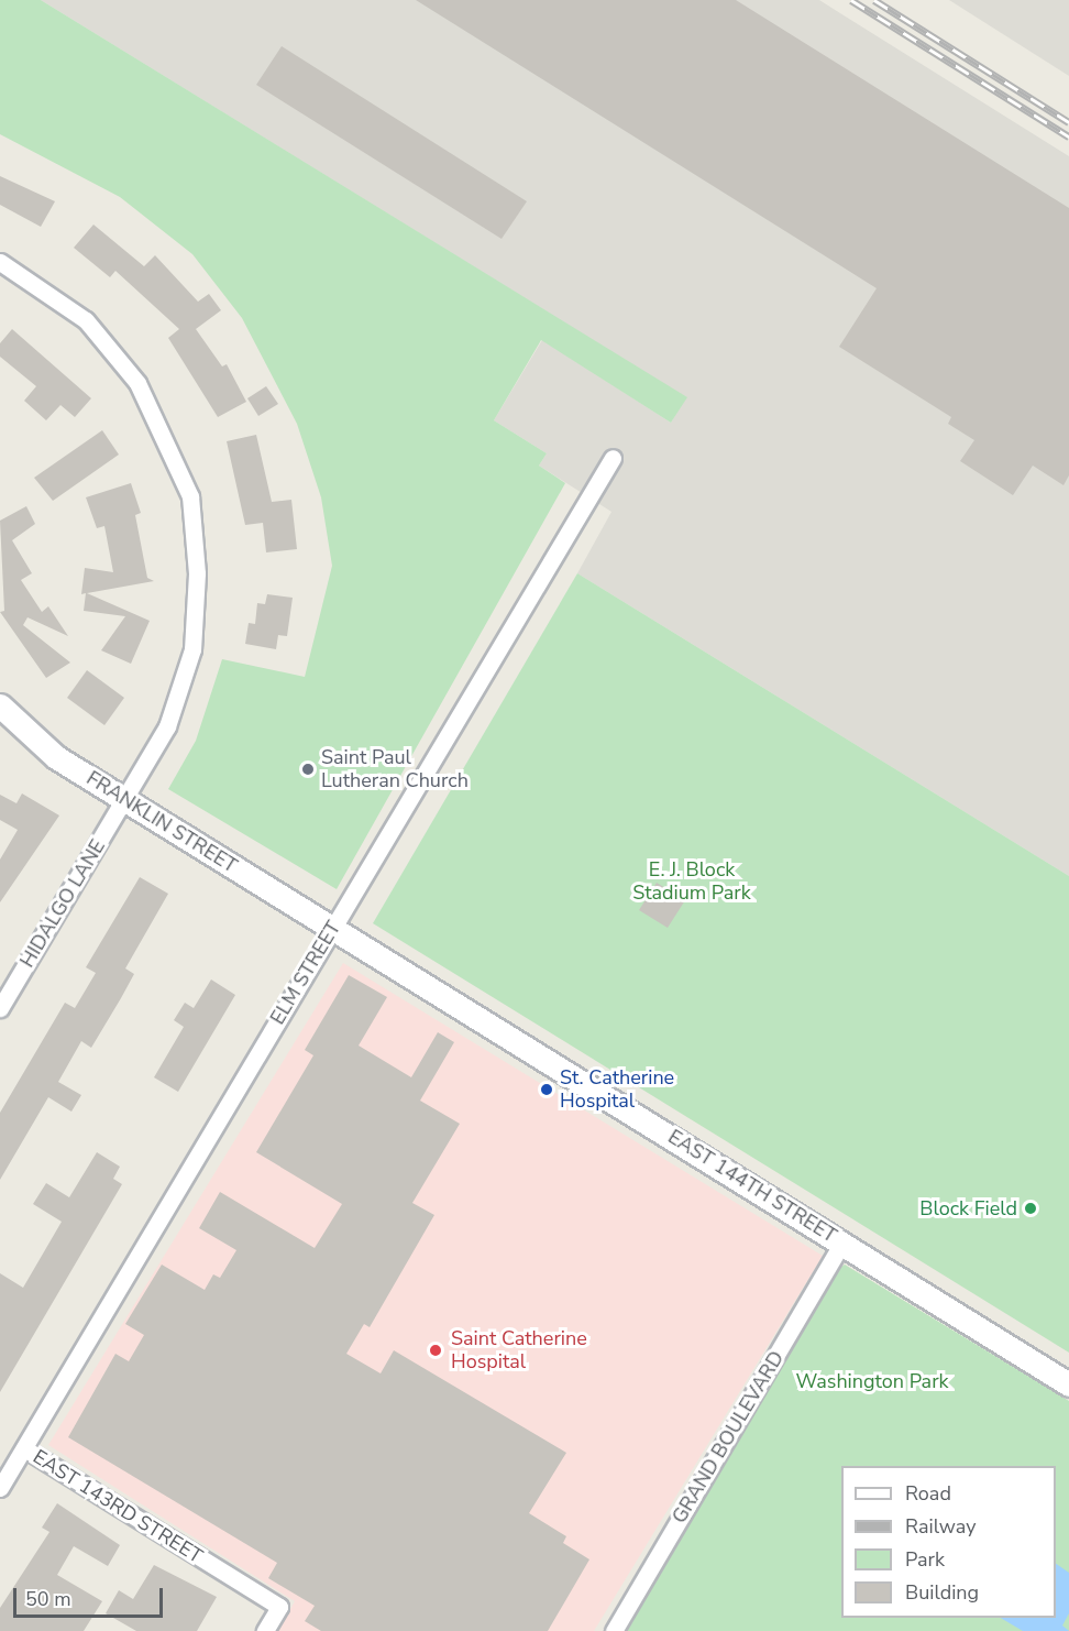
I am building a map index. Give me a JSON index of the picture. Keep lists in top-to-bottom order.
{
  "streets": {
    "street": [
      "FRANKLIN STREET",
      "HIDALGO LANE",
      "ELM STREET",
      "EAST 144TH STREET",
      "GRAND BOULEVARD",
      "EAST 143RD STREET"
    ]
  },
  "crossings": [
    ["FRANKLIN STREET", "HIDALGO LANE"],
    ["FRANKLIN STREET", "ELM STREET"],
    ["FRANKLIN STREET", "EAST 144TH STREET"],
    ["ELM STREET", "EAST 144TH STREET"],
    ["ELM STREET", "EAST 143RD STREET"],
    ["EAST 144TH STREET", "GRAND BOULEVARD"]
  ],
  "parks": ["E. J. Block Stadium Park", "Washington Park"],
  "places": [
    "Saint Paul Lutheran Church",
    "St. Catherine Hospital",
    "Block Field",
    "Saint Catherine Hospital"
  ],
  "legend": [
    "Road",
    "Railway",
    "Park",
    "Building"
  ],
  "scale_bar": "50 m"
}
